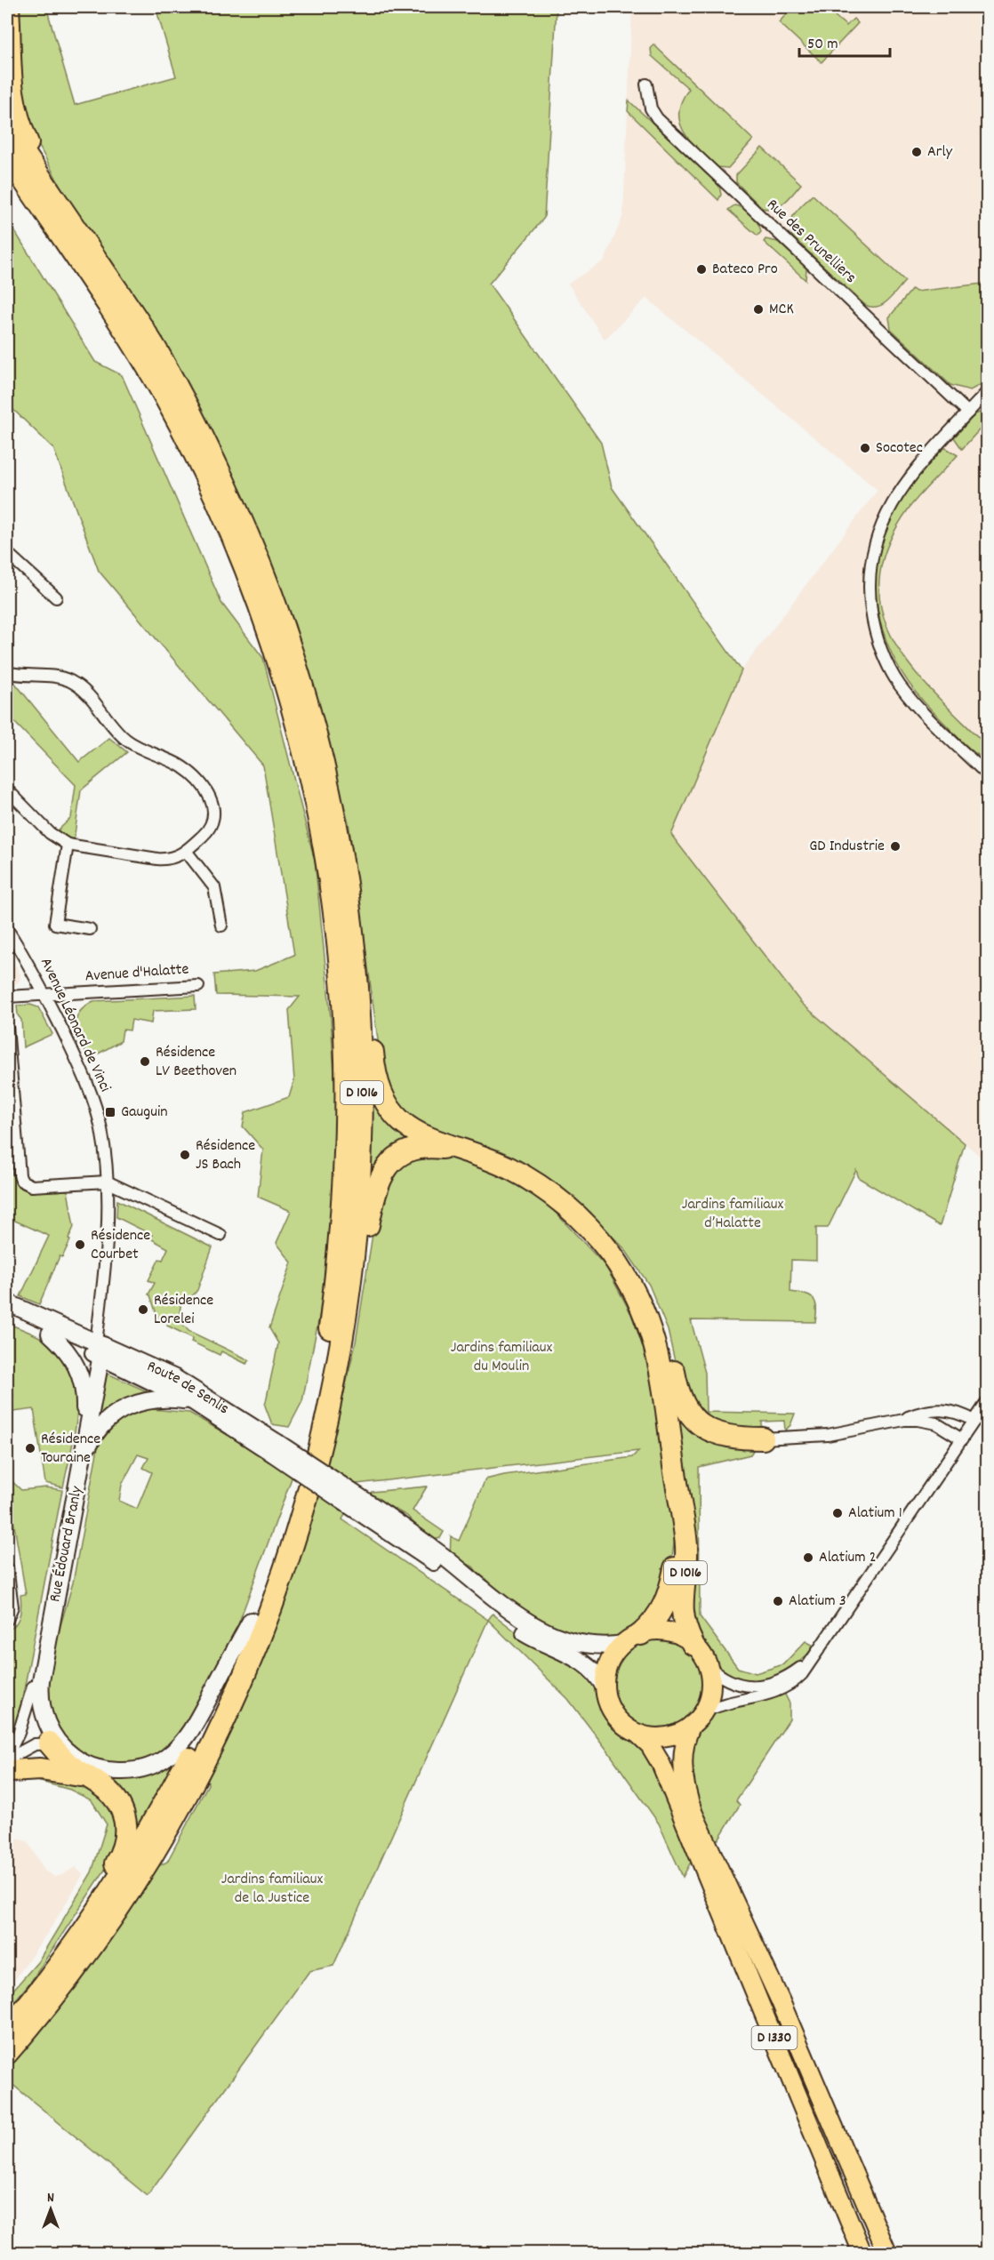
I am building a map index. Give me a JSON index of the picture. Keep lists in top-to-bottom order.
{
  "streets": {
    "highway": ["D 1016"],
    "main road": ["Route de Senlis", "Rue Édouard Branly", "D 1330"],
    "street": ["Rue des Prunelliers", "Avenue d'Halatte", "Avenue Léonard de Vinci"]
  },
  "crossings": [
    ["Avenue d'Halatte", "Avenue Léonard de Vinci"],
    ["Avenue Léonard de Vinci", "Route de Senlis"],
    ["Avenue Léonard de Vinci", "Rue Édouard Branly"],
    ["D 1016", "D 1330"],
    ["Route de Senlis", "Rue Édouard Branly"]
  ],
  "parks": ["Jardins familiaux d’Halatte", "Jardins familiaux du Moulin", "Jardins familiaux de la Justice"],
  "places": {
    "other": [
      "Arly",
      "Bateco Pro",
      "MCK",
      "Socotec",
      "GD Industrie",
      "Résidence LV Beethoven",
      "Résidence JS Bach",
      "Résidence Courbet",
      "Résidence Lorelei",
      "Résidence Touraine",
      "Alatium 1",
      "Alatium 2",
      "Alatium 3"
    ],
    "transit": ["Gauguin"]
  },
  "scale_bar": "50 m",
  "north": "top"
}
